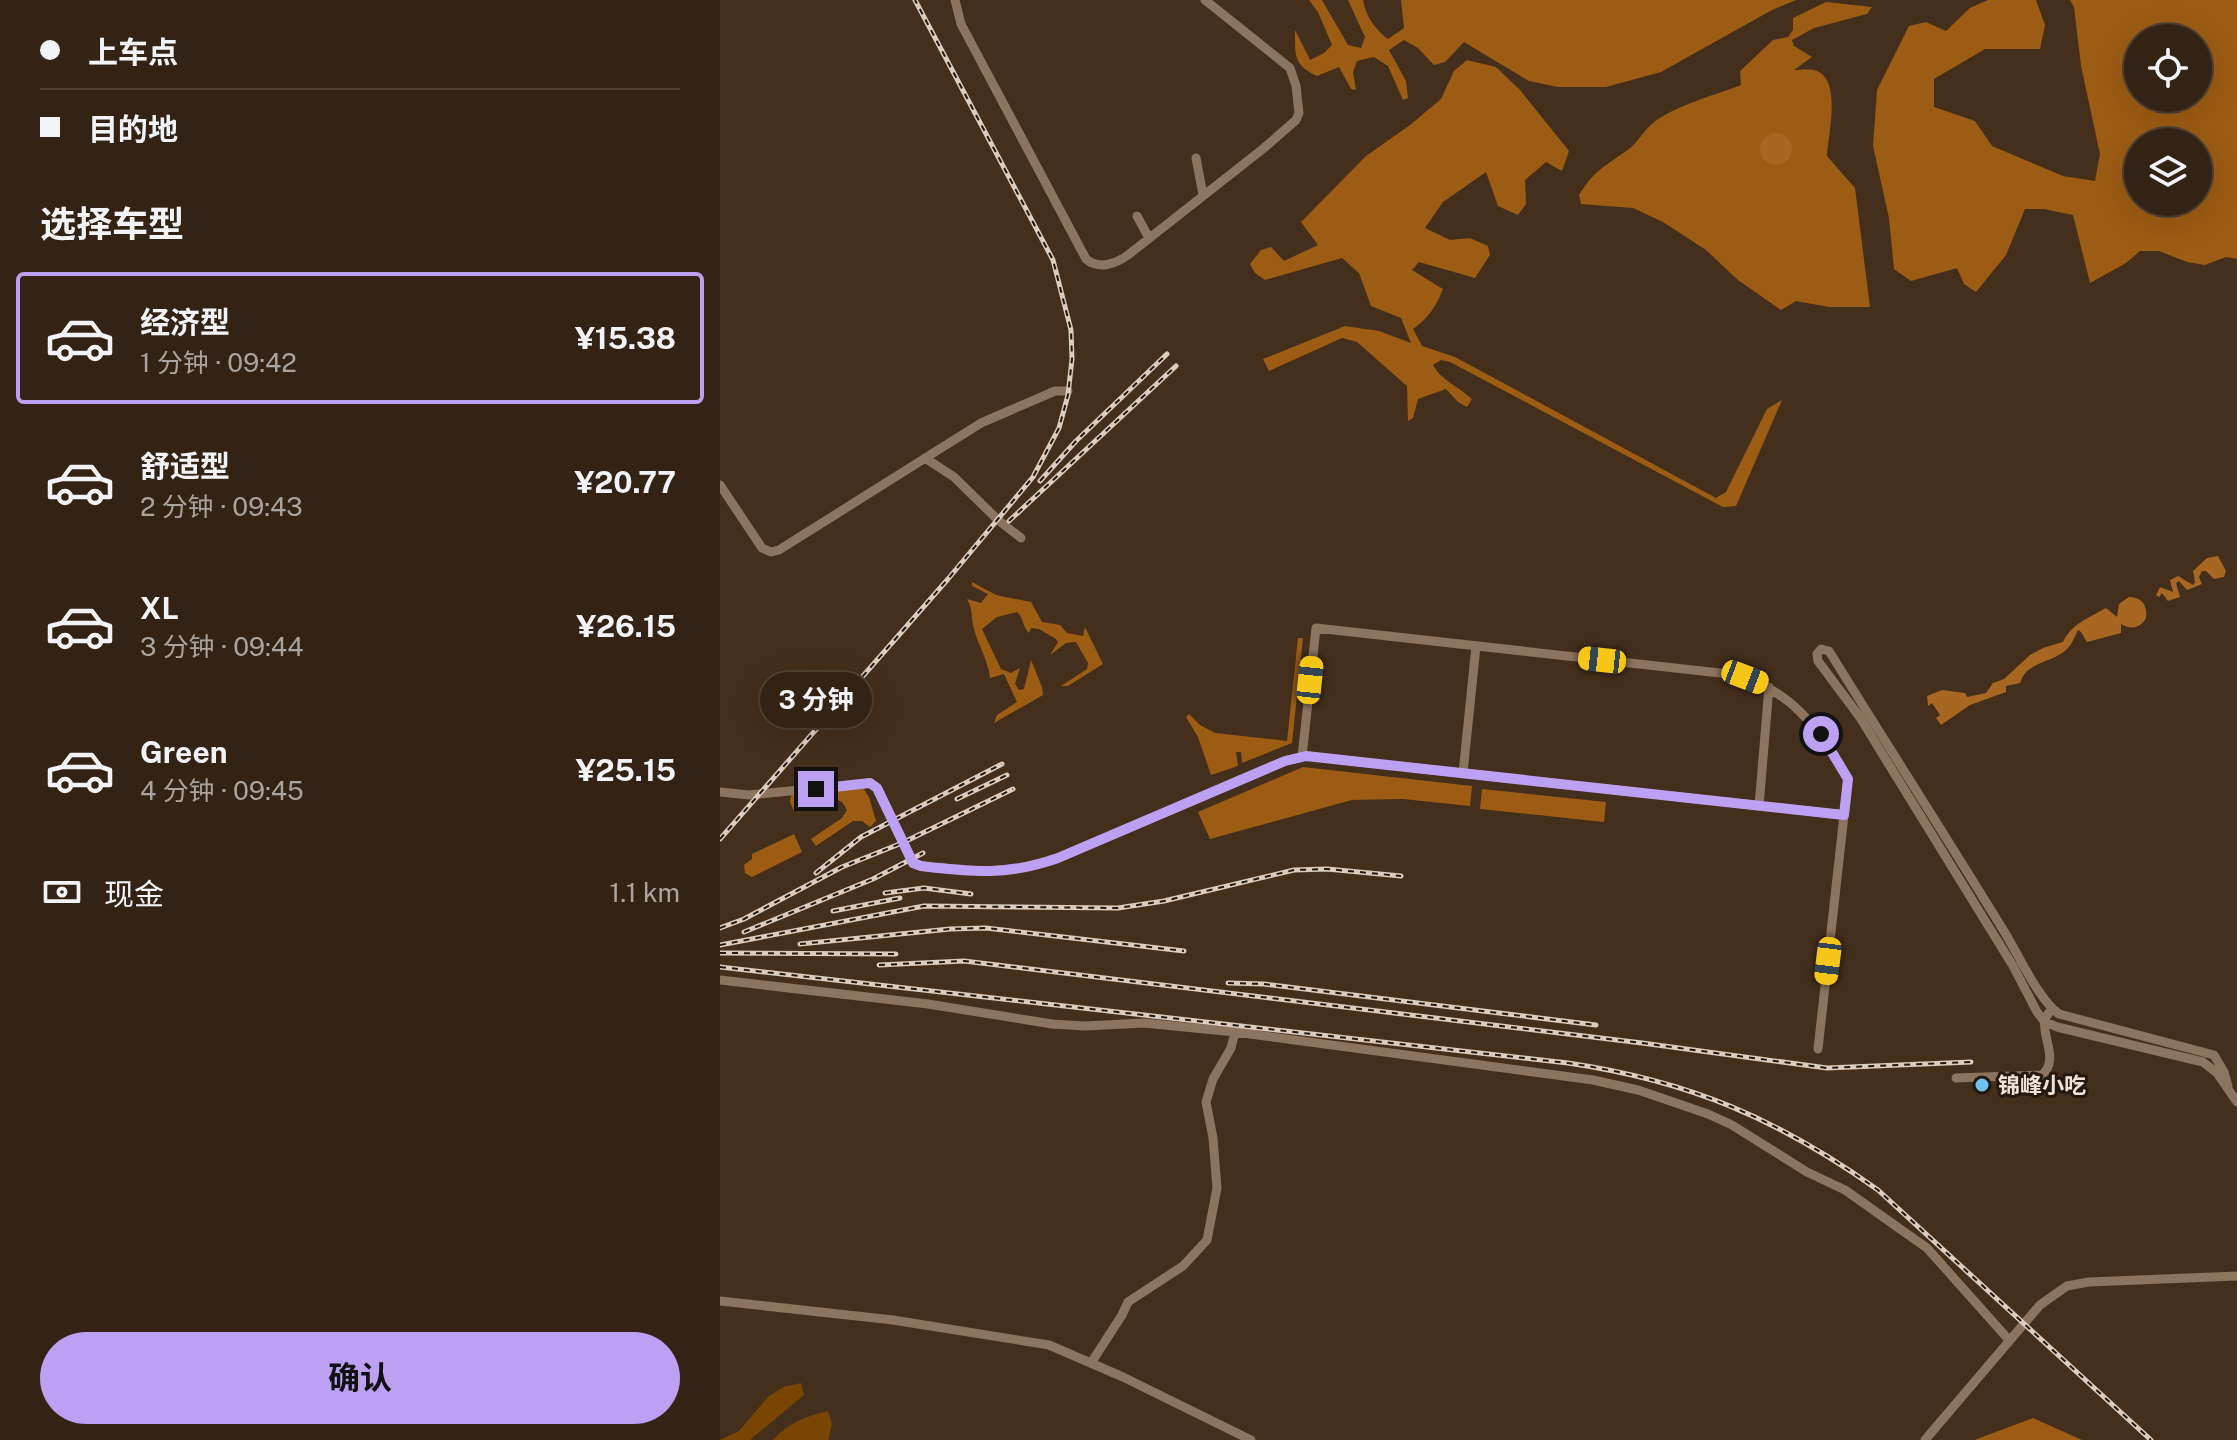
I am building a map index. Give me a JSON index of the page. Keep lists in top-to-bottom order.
{
  "places": ["锦峰小吃"],
  "page": {
    "banner": ["上车点", "目的地"],
    "heading": "选择车型",
    "list": [
      {
        "name": "经济型",
        "note": "1 分钟 · 09:42",
        "value": "¥15.38"
      },
      {
        "name": "舒适型",
        "note": "2 分钟 · 09:43",
        "value": "¥20.77"
      },
      {
        "name": "XL",
        "note": "3 分钟 · 09:44",
        "value": "¥26.15"
      },
      {
        "name": "Green",
        "note": "4 分钟 · 09:45",
        "value": "¥25.15"
      }
    ],
    "bubble": "3 分钟",
    "pay": ["现金", "1.1 km"],
    "buttons": "确认"
  }
}
